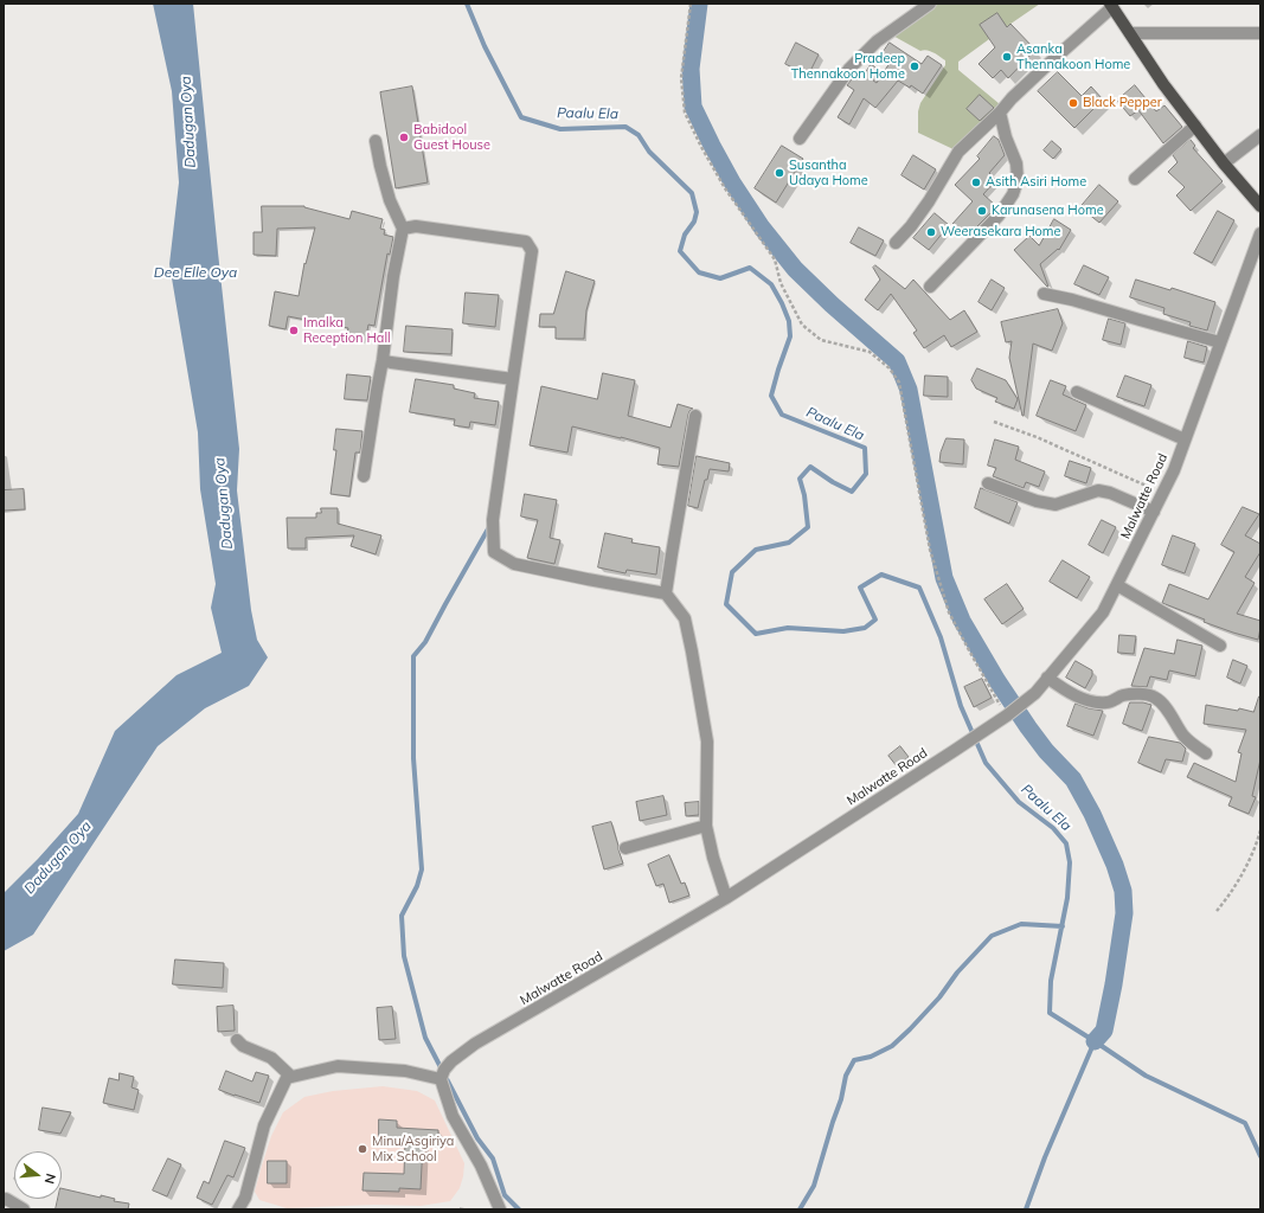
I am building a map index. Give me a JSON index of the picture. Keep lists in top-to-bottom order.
{
  "streets": {
    "street": ["Malwatte Road"]
  },
  "water": ["Paalu Ela", "Dadugan Oya", "Dee Elle Oya"],
  "places": [
    "Asanka Thennakoon Home",
    "Pradeep Thennakoon Home",
    "Black Pepper",
    "Babidool Guest House",
    "Susantha Udaya Home",
    "Asith Asiri Home",
    "Karunasena Home",
    "Weerasekara Home",
    "Imalka Reception Hall",
    "Minu/Asgiriya Mix School"
  ],
  "north": "right"
}
